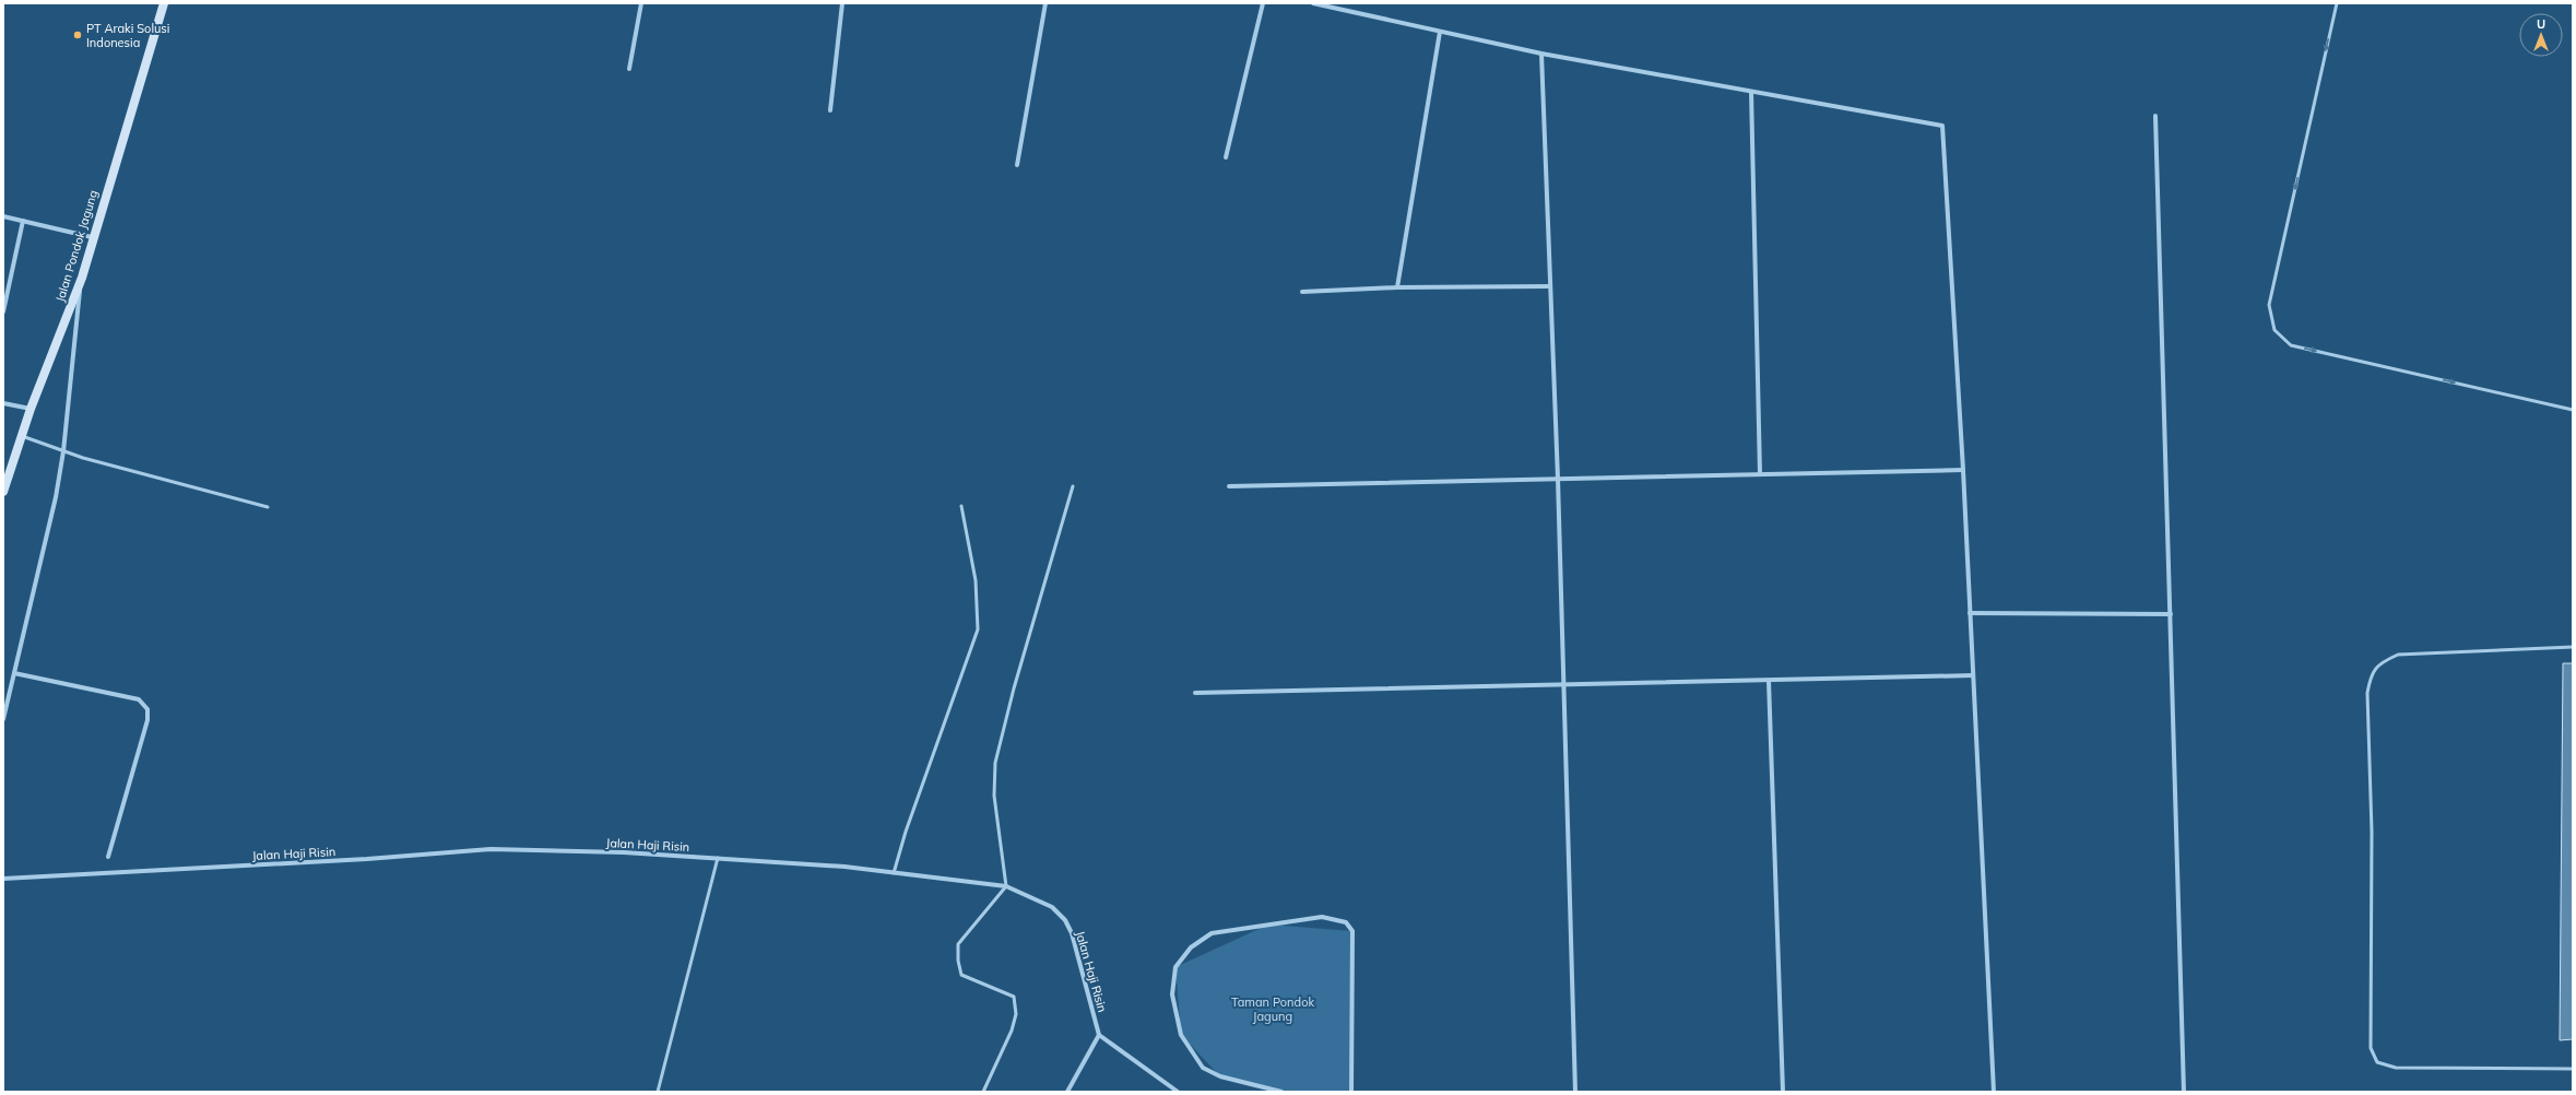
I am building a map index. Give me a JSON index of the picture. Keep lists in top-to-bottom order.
{
  "streets": {
    "street": ["Jalan Pondok Jagung", "Jalan Haji Risin"]
  },
  "parks": ["Taman Pondok Jagung"],
  "places": ["PT Araki Solusi Indonesia"],
  "north": "top"
}
